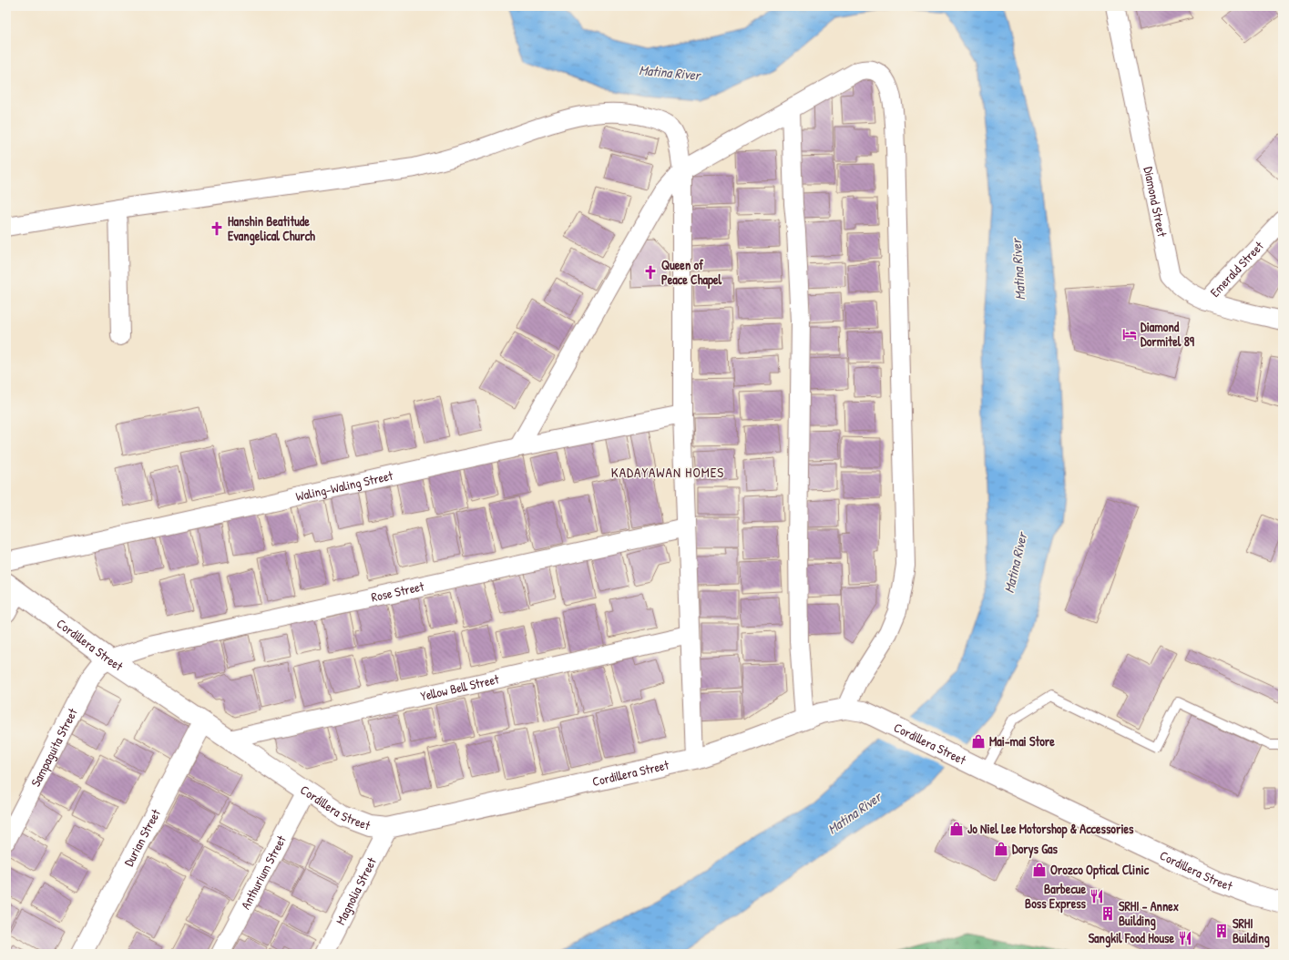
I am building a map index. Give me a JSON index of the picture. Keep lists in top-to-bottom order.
{
  "streets": {
    "street": [
      "Diamond Street",
      "Emerald Street",
      "Waling-Waling Street",
      "Rose Street",
      "Cordillera Street",
      "Yellow Bell Street",
      "Sampaguita Street",
      "Durian Street",
      "Anthurium Street",
      "Magnolia Street"
    ]
  },
  "crossings": [
    ["Diamond Street", "Emerald Street"],
    ["Rose Street", "Cordillera Street"],
    ["Rose Street", "Sampaguita Street"],
    ["Cordillera Street", "Yellow Bell Street"],
    ["Cordillera Street", "Sampaguita Street"],
    ["Cordillera Street", "Durian Street"],
    ["Cordillera Street", "Anthurium Street"],
    ["Cordillera Street", "Magnolia Street"]
  ],
  "districts": ["KADAYAWAN HOMES"],
  "water": ["Matina River"],
  "places": {
    "church": ["Hanshin Beatitude Evangelical Church", "Queen of Peace Chapel"],
    "hotel": ["Diamond Dormitel 89"],
    "shop": [
      "Mai-mai Store",
      "Jo Niel Lee Motorshop & Accessories",
      "Dorys Gas",
      "Orozco Optical Clinic"
    ],
    "restaurant": ["Barbecue Boss Express", "Sangkil Food House"],
    "building": ["SRHI - Annex Building", "SRHI Building"]
  }
}
